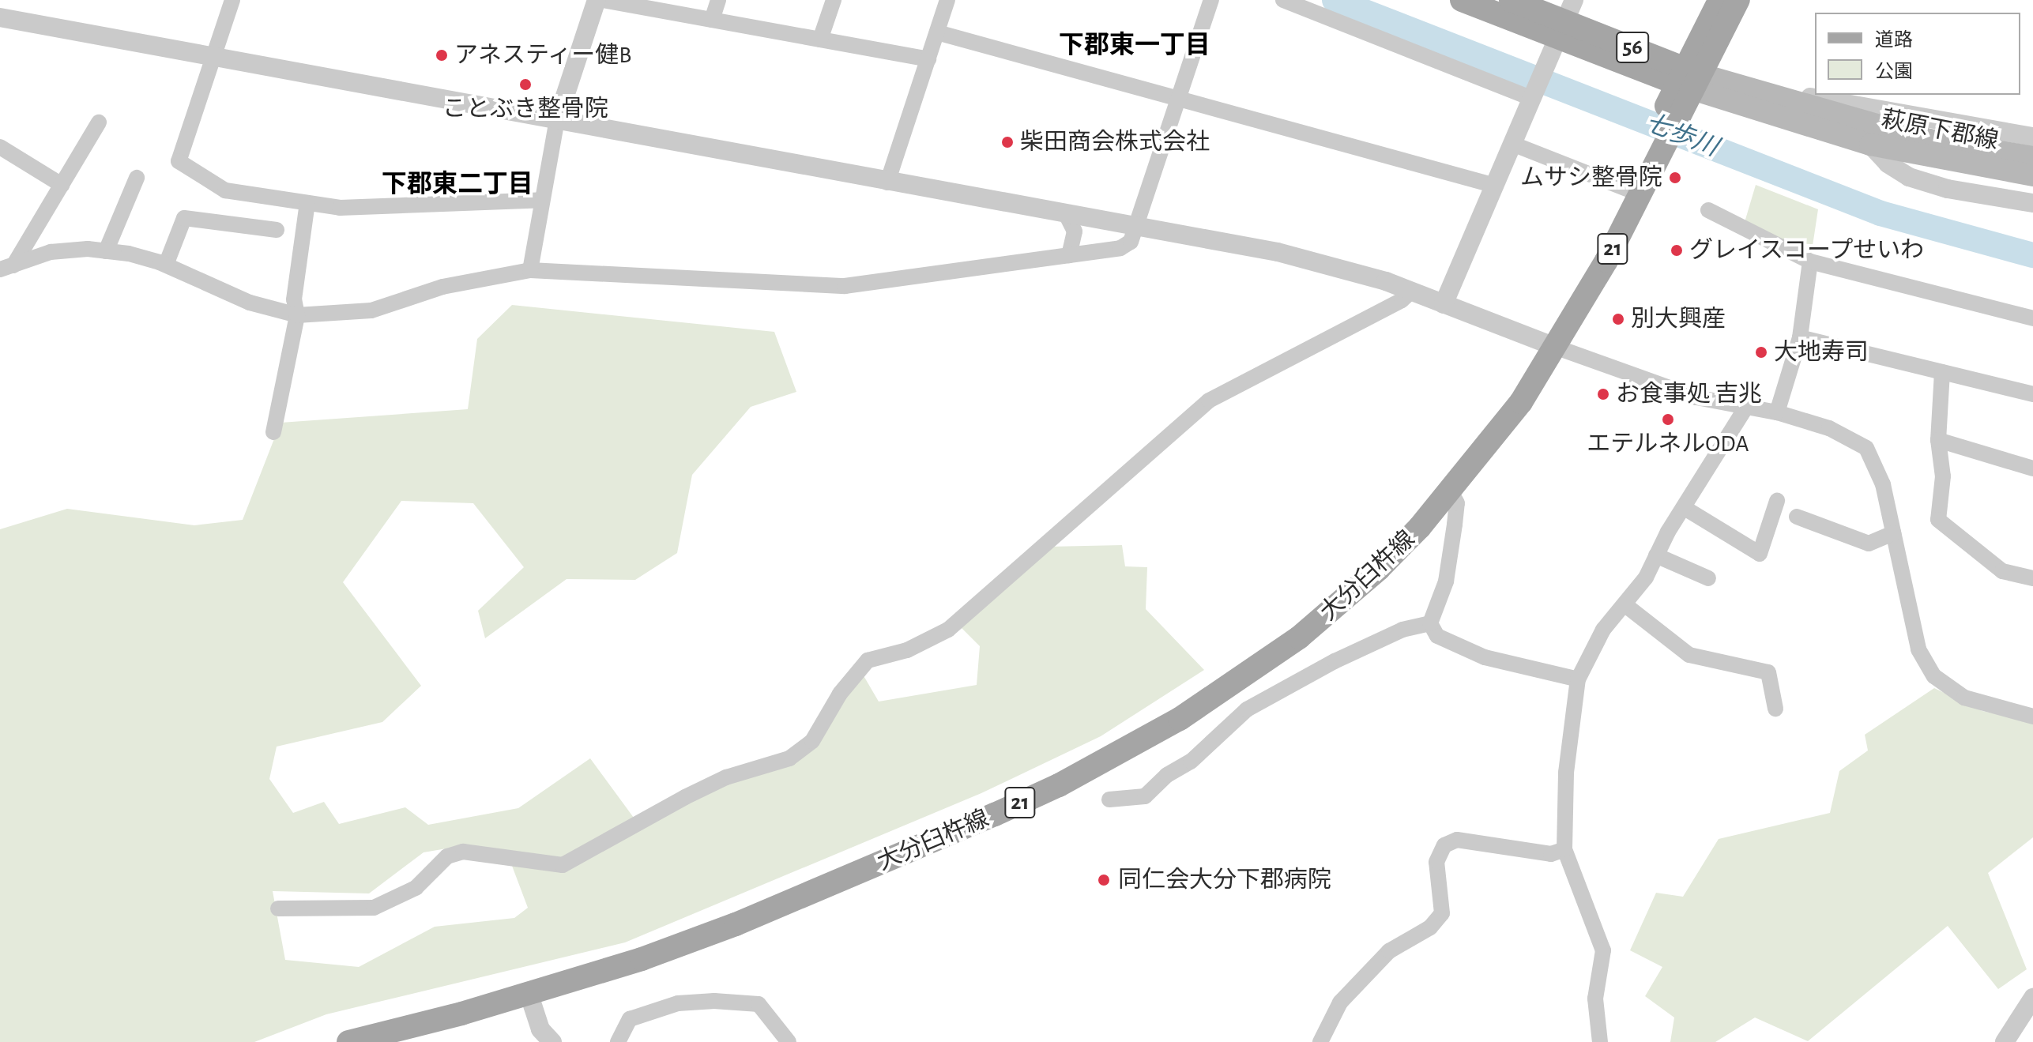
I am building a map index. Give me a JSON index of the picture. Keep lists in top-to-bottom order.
{
  "streets": {
    "main road": [
      "56",
      "萩原下郡線",
      "21",
      "大分臼杵線"
    ]
  },
  "crossings": [
    ["56", "萩原下郡線"],
    ["56", "大分臼杵線"],
    ["萩原下郡線", "大分臼杵線"]
  ],
  "districts": ["下郡東一丁目", "下郡東二丁目"],
  "water": ["七歩川"],
  "places": [
    "アネスティー健B",
    "ことぶき整骨院",
    "柴田商会株式会社",
    "ムサシ整骨院",
    "グレイスコープせいわ",
    "別大興産",
    "大地寿司",
    "お食事処 吉兆",
    "エテルネルODA",
    "同仁会大分下郡病院"
  ],
  "legend": ["道路", "公園"]
}
